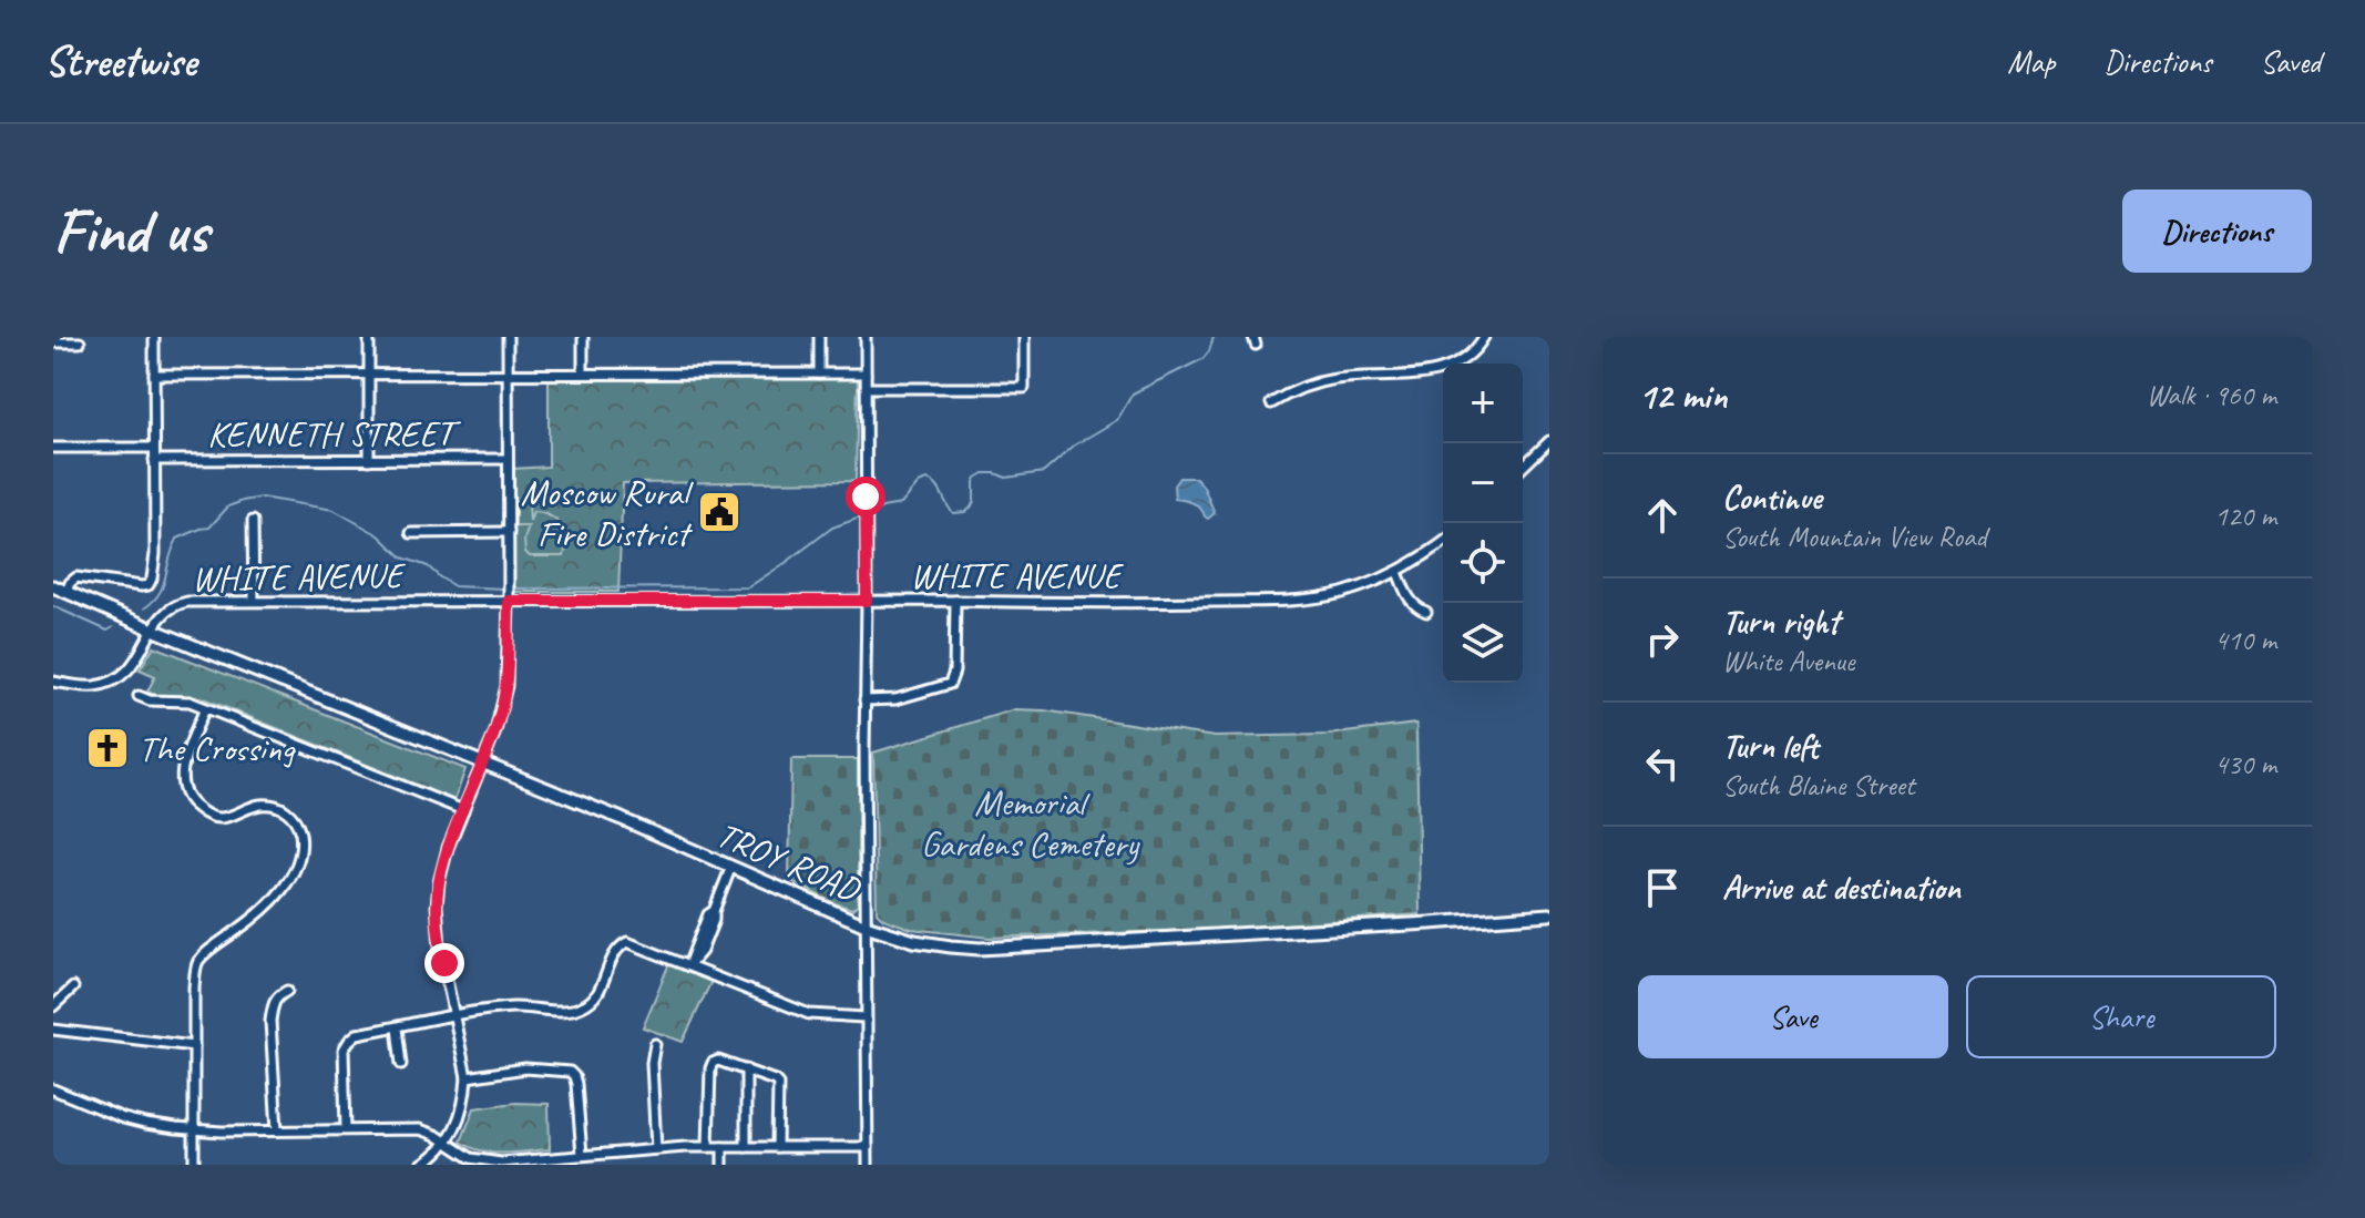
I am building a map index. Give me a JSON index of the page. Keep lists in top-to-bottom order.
{
  "streets": {
    "main road": ["TROY ROAD"],
    "street": ["KENNETH STREET", "WHITE AVENUE"]
  },
  "crossings": [
    ["WHITE AVENUE", "TROY ROAD"]
  ],
  "parks": ["Memorial Gardens Cemetery"],
  "places": {
    "public building": ["Moscow Rural Fire District"],
    "church": ["The Crossing"]
  },
  "page": {
    "header": "Streetwise",
    "nav": ["Map", "Directions", "Saved"],
    "buttons": [
      "Directions",
      ["Save", "Share"]
    ],
    "title": "Find us",
    "heading": ["12 min", "Walk · 960 m"],
    "map_buttons": ["+", "−"],
    "list": [
      ["Continue", "South Mountain View Road", "120 m"],
      ["Turn right", "White Avenue", "410 m"],
      ["Turn left", "South Blaine Street", "430 m"],
      "Arrive at destination"
    ]
  }
}
